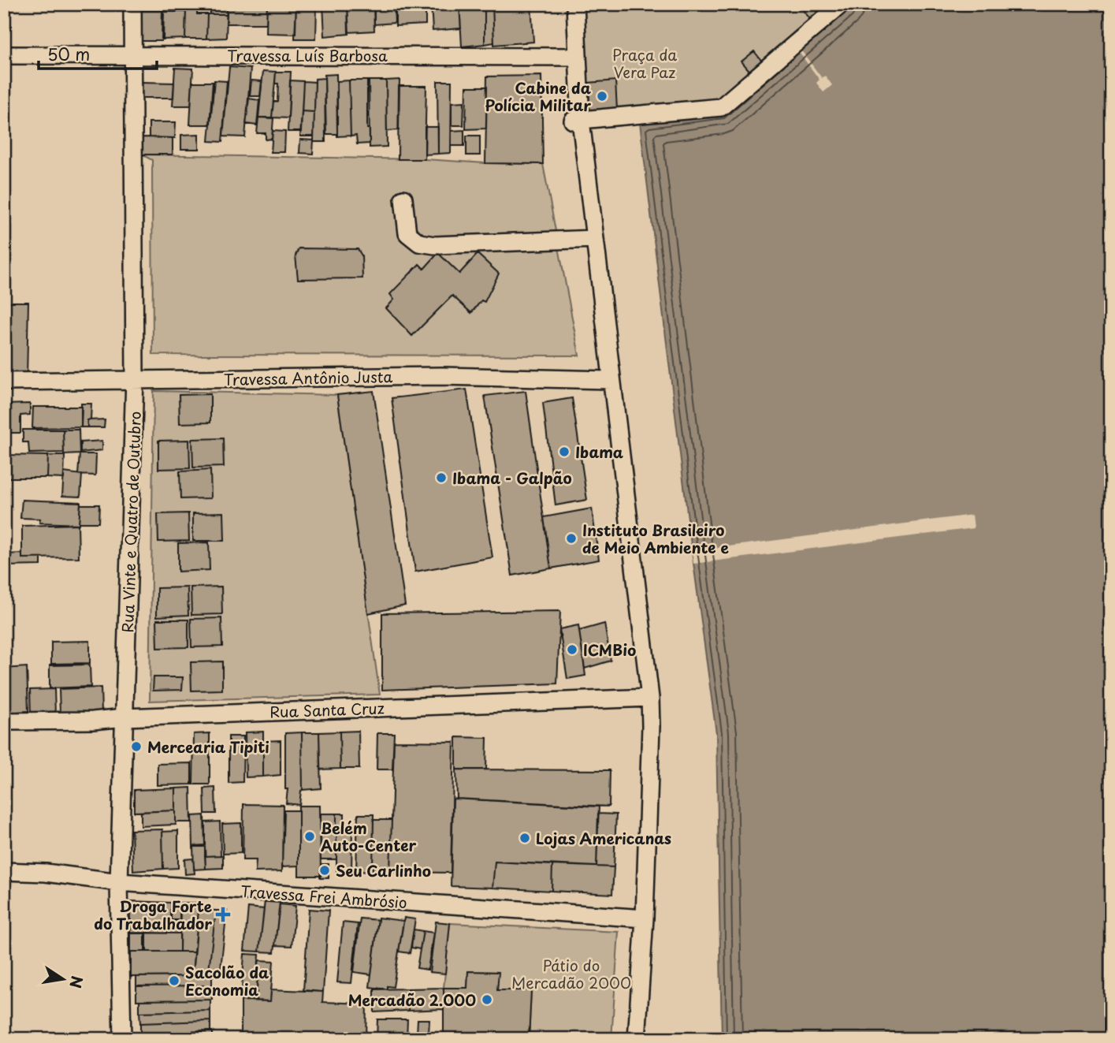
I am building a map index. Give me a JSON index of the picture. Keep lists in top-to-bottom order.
{
  "streets": {
    "street": [
      "Travessa Luís Barbosa",
      "Travessa Antônio Justa",
      "Rua Vinte e Quatro de Outubro",
      "Rua Santa Cruz",
      "Travessa Frei Ambrósio"
    ]
  },
  "crossings": [
    ["Travessa Luís Barbosa", "Rua Vinte e Quatro de Outubro"],
    ["Travessa Antônio Justa", "Rua Vinte e Quatro de Outubro"],
    ["Rua Vinte e Quatro de Outubro", "Rua Santa Cruz"],
    ["Rua Vinte e Quatro de Outubro", "Travessa Frei Ambrósio"]
  ],
  "parks": ["Praça da Vera Paz", "Pátio do Mercadão 2000"],
  "places": {
    "other": [
      "Cabine da Polícia Militar",
      "Ibama",
      "Ibama - Galpão",
      "Instituto Brasileiro de Meio Ambiente e",
      "ICMBio",
      "Mercearia Tipiti",
      "Belém Auto-Center",
      "Lojas Americanas",
      "Seu Carlinho",
      "Sacolão da Economia",
      "Mercadão 2.000"
    ],
    "health": ["Droga Forte do Trabalhador"]
  },
  "scale_bar": "50 m",
  "north": "right"
}
